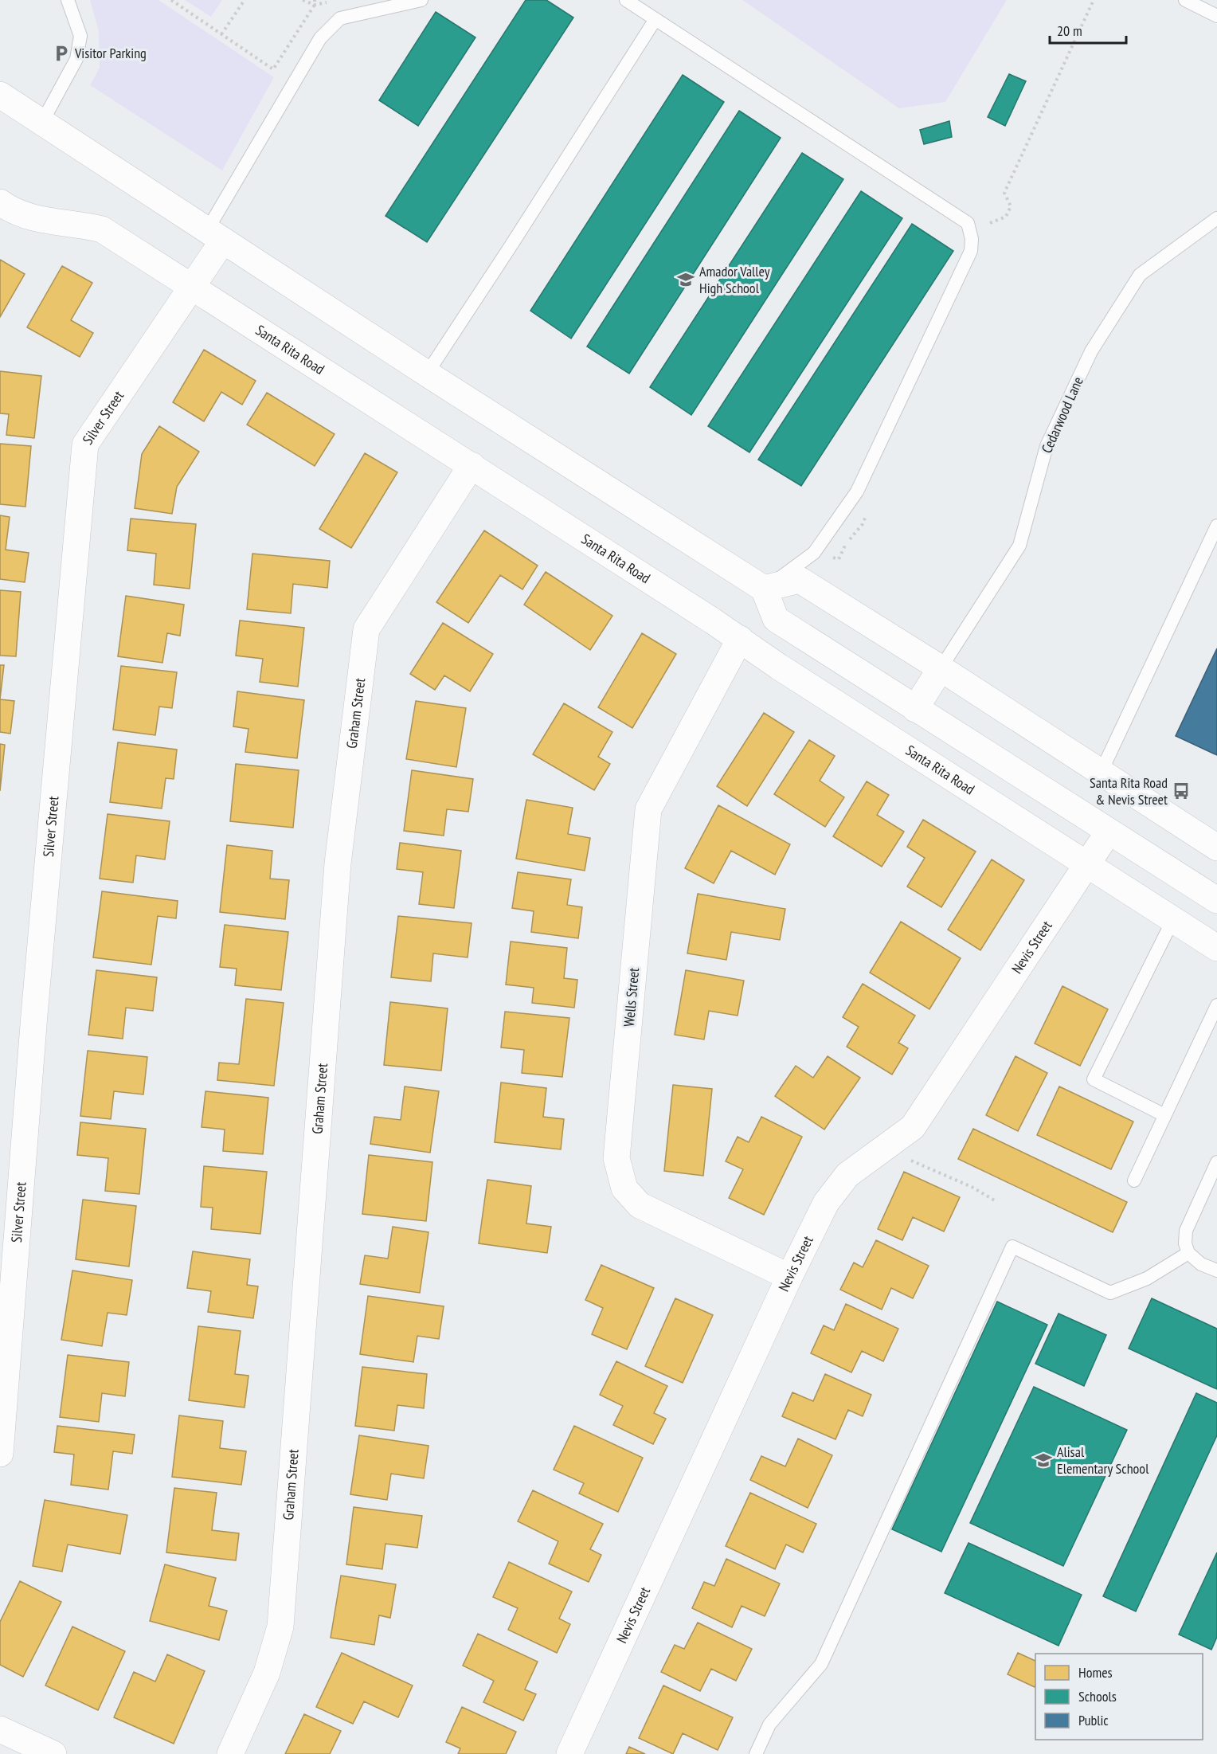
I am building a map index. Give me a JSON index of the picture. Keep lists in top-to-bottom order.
{
  "streets": {
    "street": [
      "Santa Rita Road",
      "Silver Street",
      "Graham Street",
      "Nevis Street",
      "Wells Street"
    ],
    "lane": ["Cedarwood Lane"]
  },
  "crossings": [
    ["Santa Rita Road", "Silver Street"],
    ["Santa Rita Road", "Graham Street"],
    ["Santa Rita Road", "Nevis Street"],
    ["Santa Rita Road", "Wells Street"],
    ["Nevis Street", "Wells Street"]
  ],
  "places": {
    "parking": ["Visitor Parking"],
    "school or university": ["Amador Valley High School", "Alisal Elementary School"],
    "bus stop": ["Santa Rita Road & Nevis Street"]
  },
  "legend": ["Homes", "Schools", "Public"],
  "scale_bar": "20 m"
}
